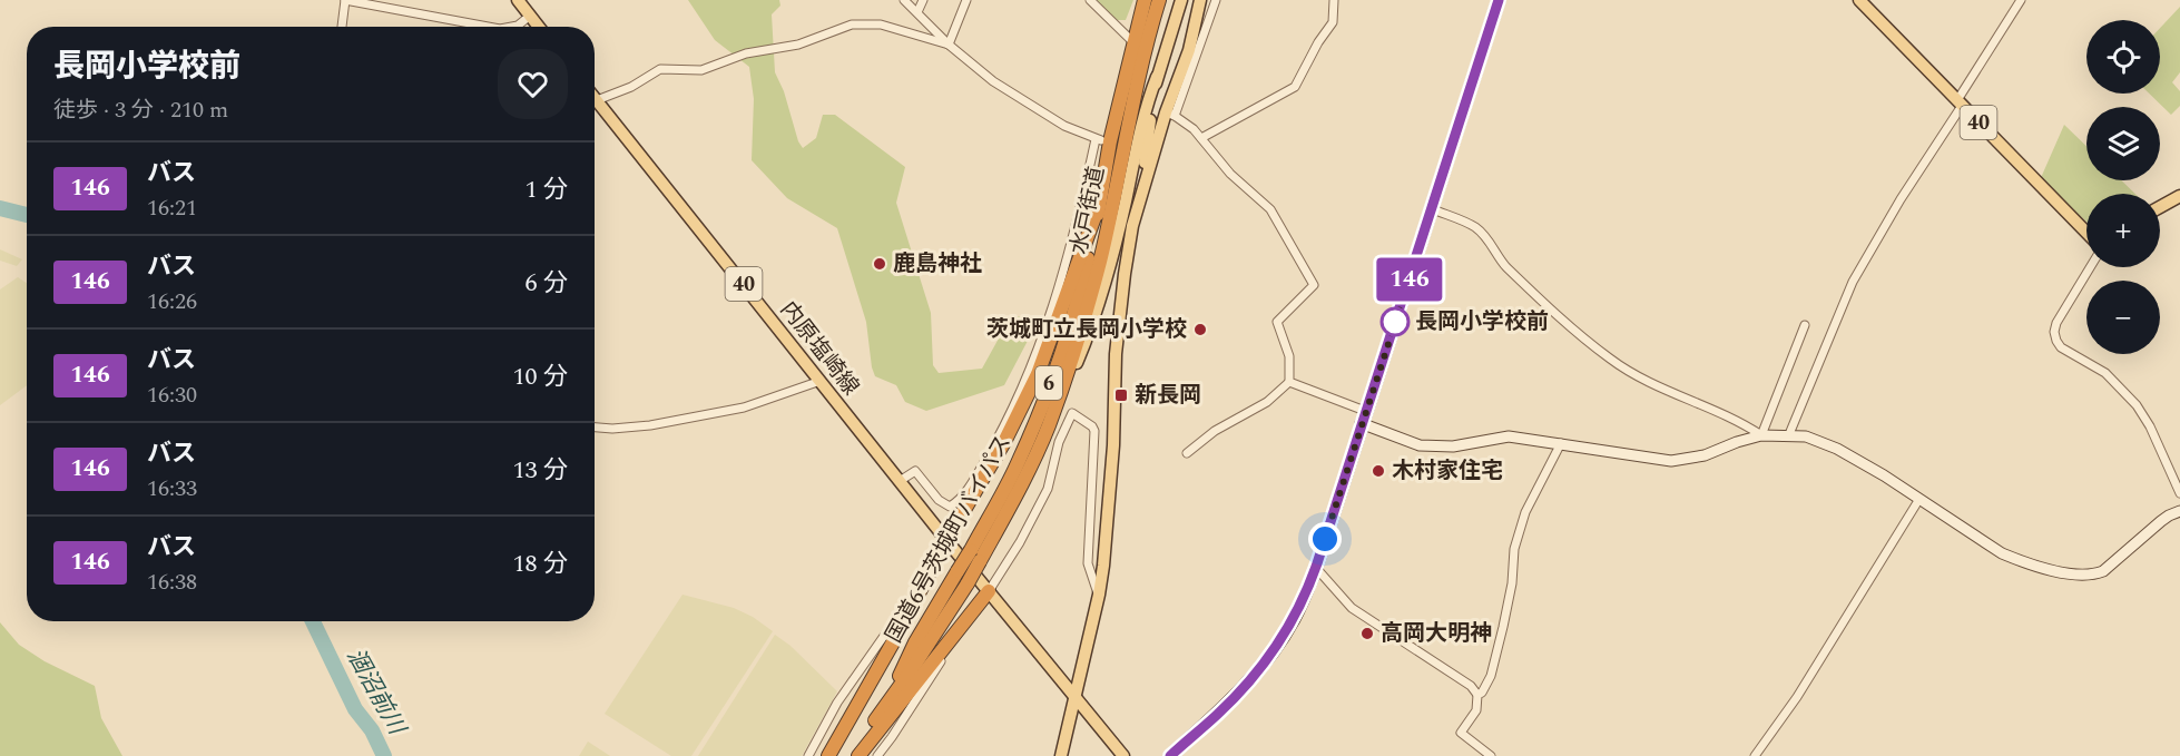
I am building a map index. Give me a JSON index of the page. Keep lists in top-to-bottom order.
{
  "streets": {
    "highway": ["水戸街道", "6", "国道6号茨城町バイパス"],
    "main road": ["40", "内原塩崎線"]
  },
  "crossings": [
    ["40", "内原塩崎線"],
    ["水戸街道", "国道6号茨城町バイパス"]
  ],
  "water": ["涸沼前川"],
  "places": {
    "other": [
      "鹿島神社",
      "長岡小学校前",
      "茨城町立長岡小学校",
      "木村家住宅",
      "高岡大明神"
    ],
    "transit": ["新長岡"]
  },
  "lines": ["bus line 146"],
  "page": {
    "on_map": "146",
    "map_buttons": ["+", "−"],
    "heading": ["長岡小学校前", "徒歩 · 3 分 · 210 m"],
    "list": [
      {
        "mark": "146",
        "name": "バス",
        "note": "16:21",
        "value": "1 分"
      },
      {
        "mark": "146",
        "name": "バス",
        "note": "16:26",
        "value": "6 分"
      },
      {
        "mark": "146",
        "name": "バス",
        "note": "16:30",
        "value": "10 分"
      },
      {
        "mark": "146",
        "name": "バス",
        "note": "16:33",
        "value": "13 分"
      },
      {
        "mark": "146",
        "name": "バス",
        "note": "16:38",
        "value": "18 分"
      }
    ]
  }
}
